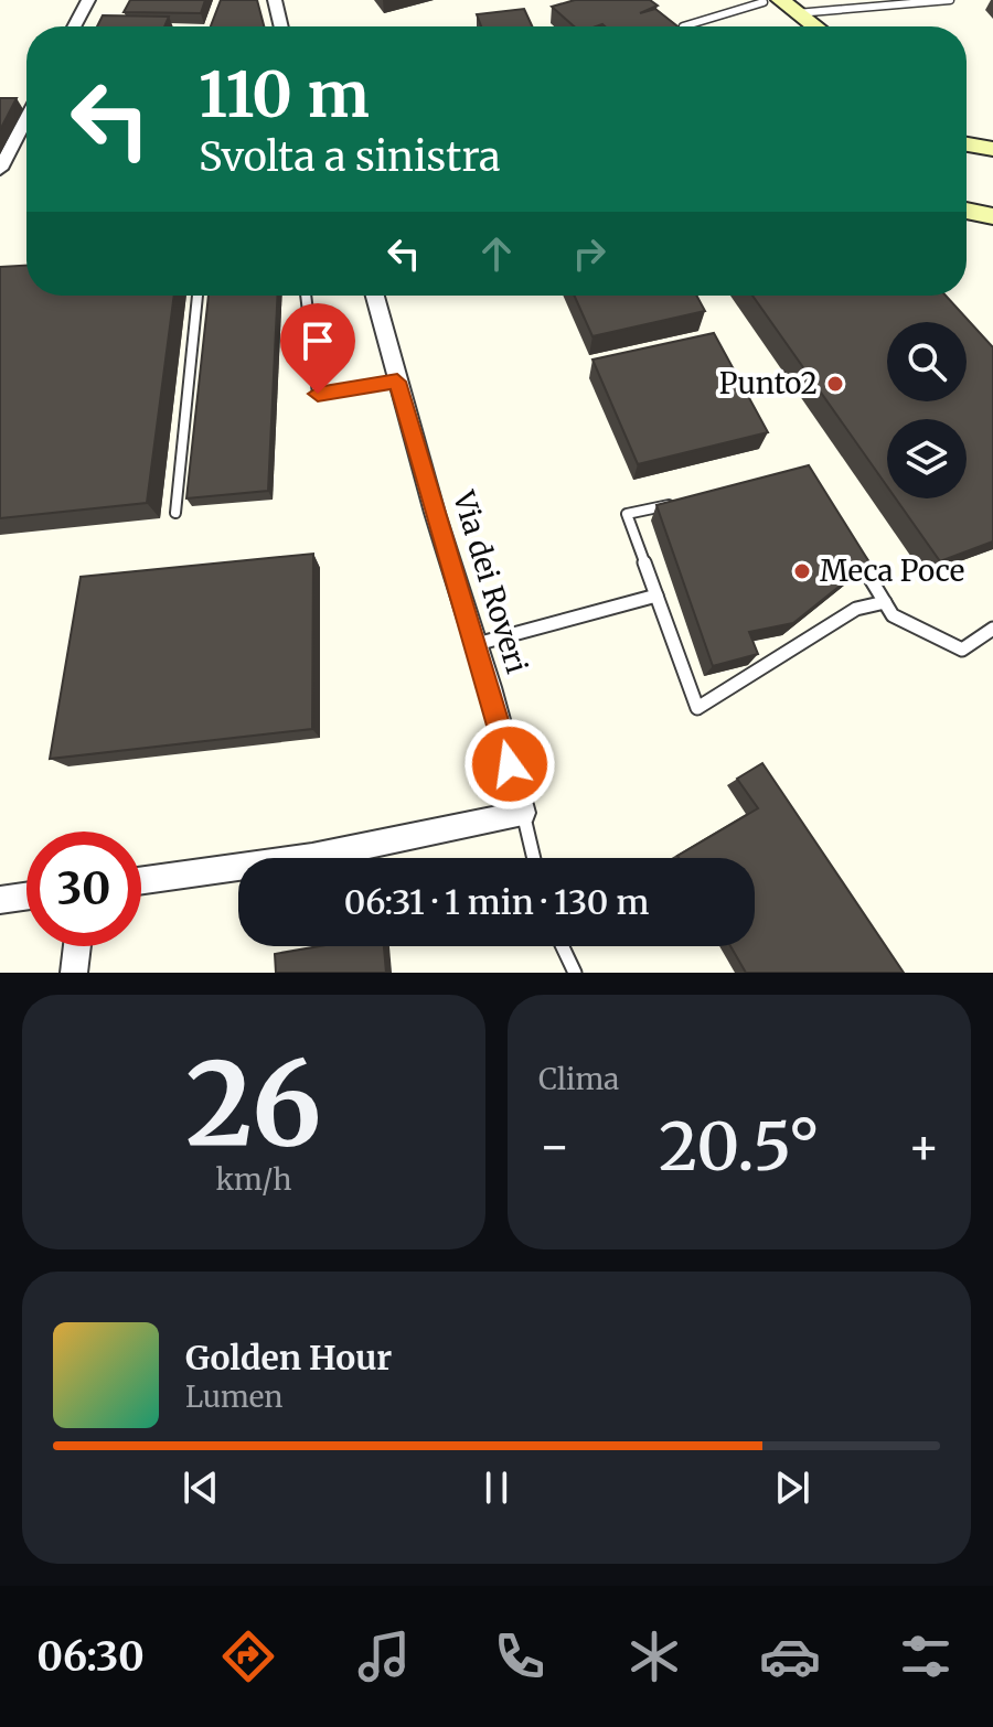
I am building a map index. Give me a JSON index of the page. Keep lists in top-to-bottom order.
{
  "streets": {
    "street": ["Via dei Roveri"]
  },
  "places": ["Punto2", "Meca Poce"],
  "page": {
    "turn": ["110 m", "Svolta a sinistra"],
    "limit": "30",
    "trip": "06:31 · 1 min · 130 m",
    "tile": [
      ["26", "km/h"],
      "Clima"
    ],
    "heat": ["−", "20.5°", "+"],
    "song": ["Golden Hour", "Lumen"],
    "tabs": "06:30"
  }
}
